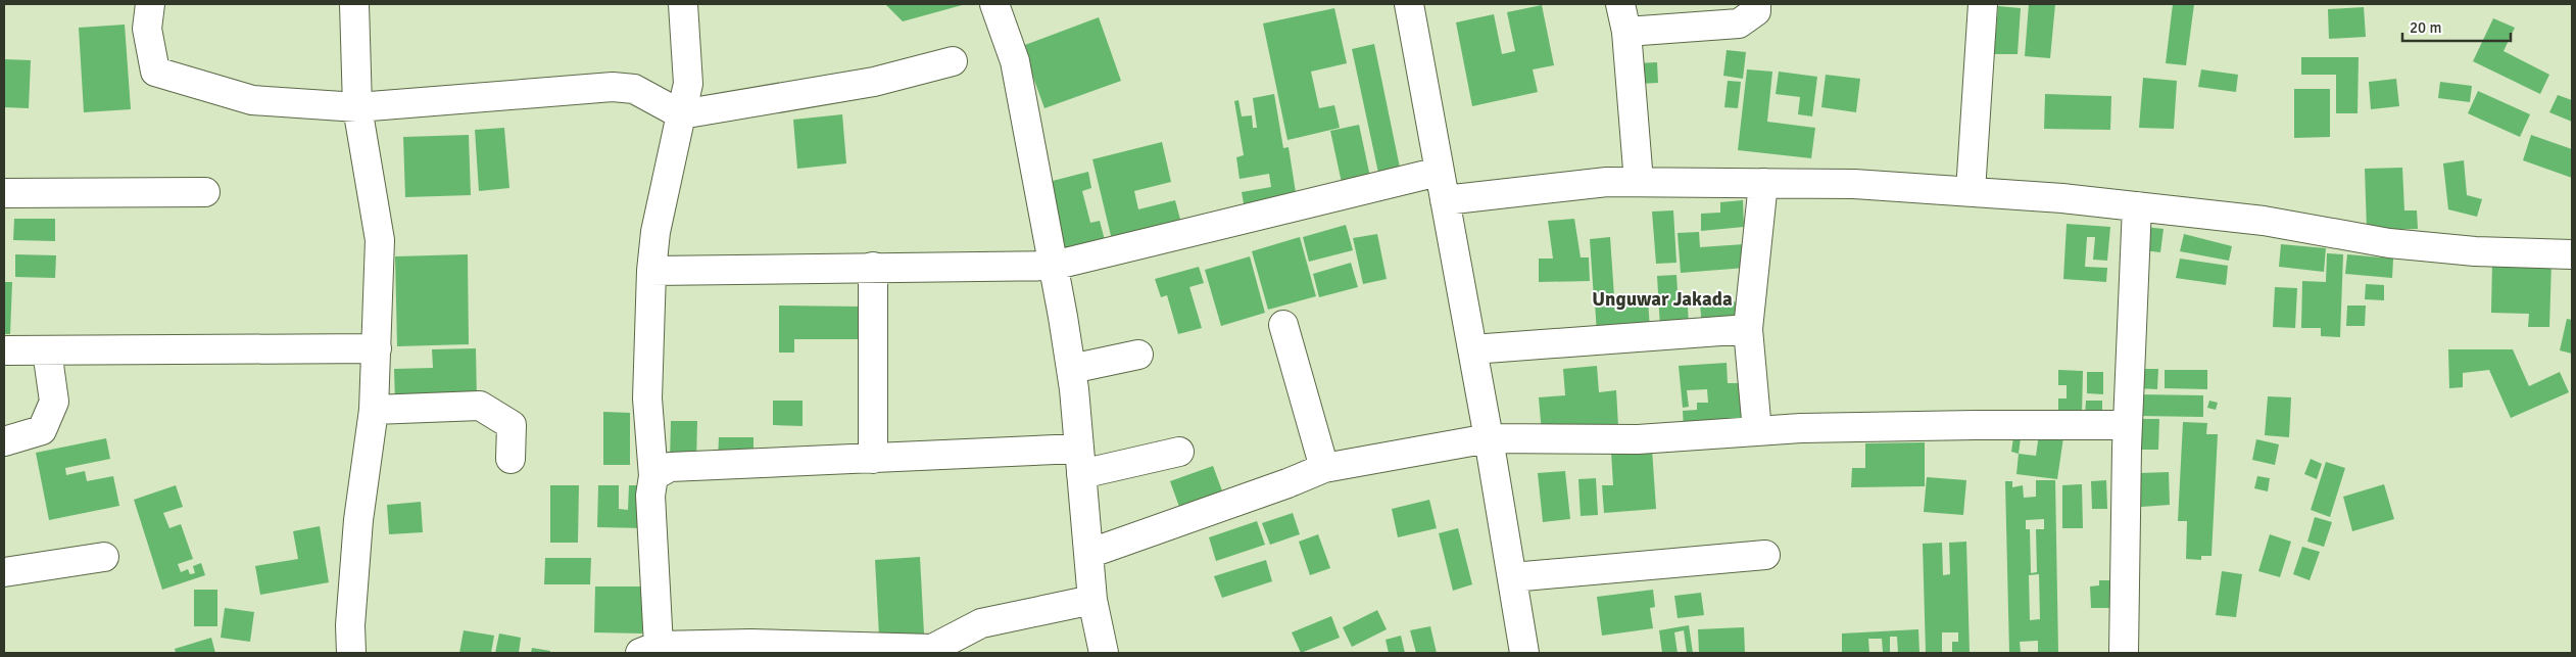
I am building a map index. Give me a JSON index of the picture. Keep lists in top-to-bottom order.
{
  "districts": ["Unguwar Jakada"],
  "scale_bar": "20 m"
}
